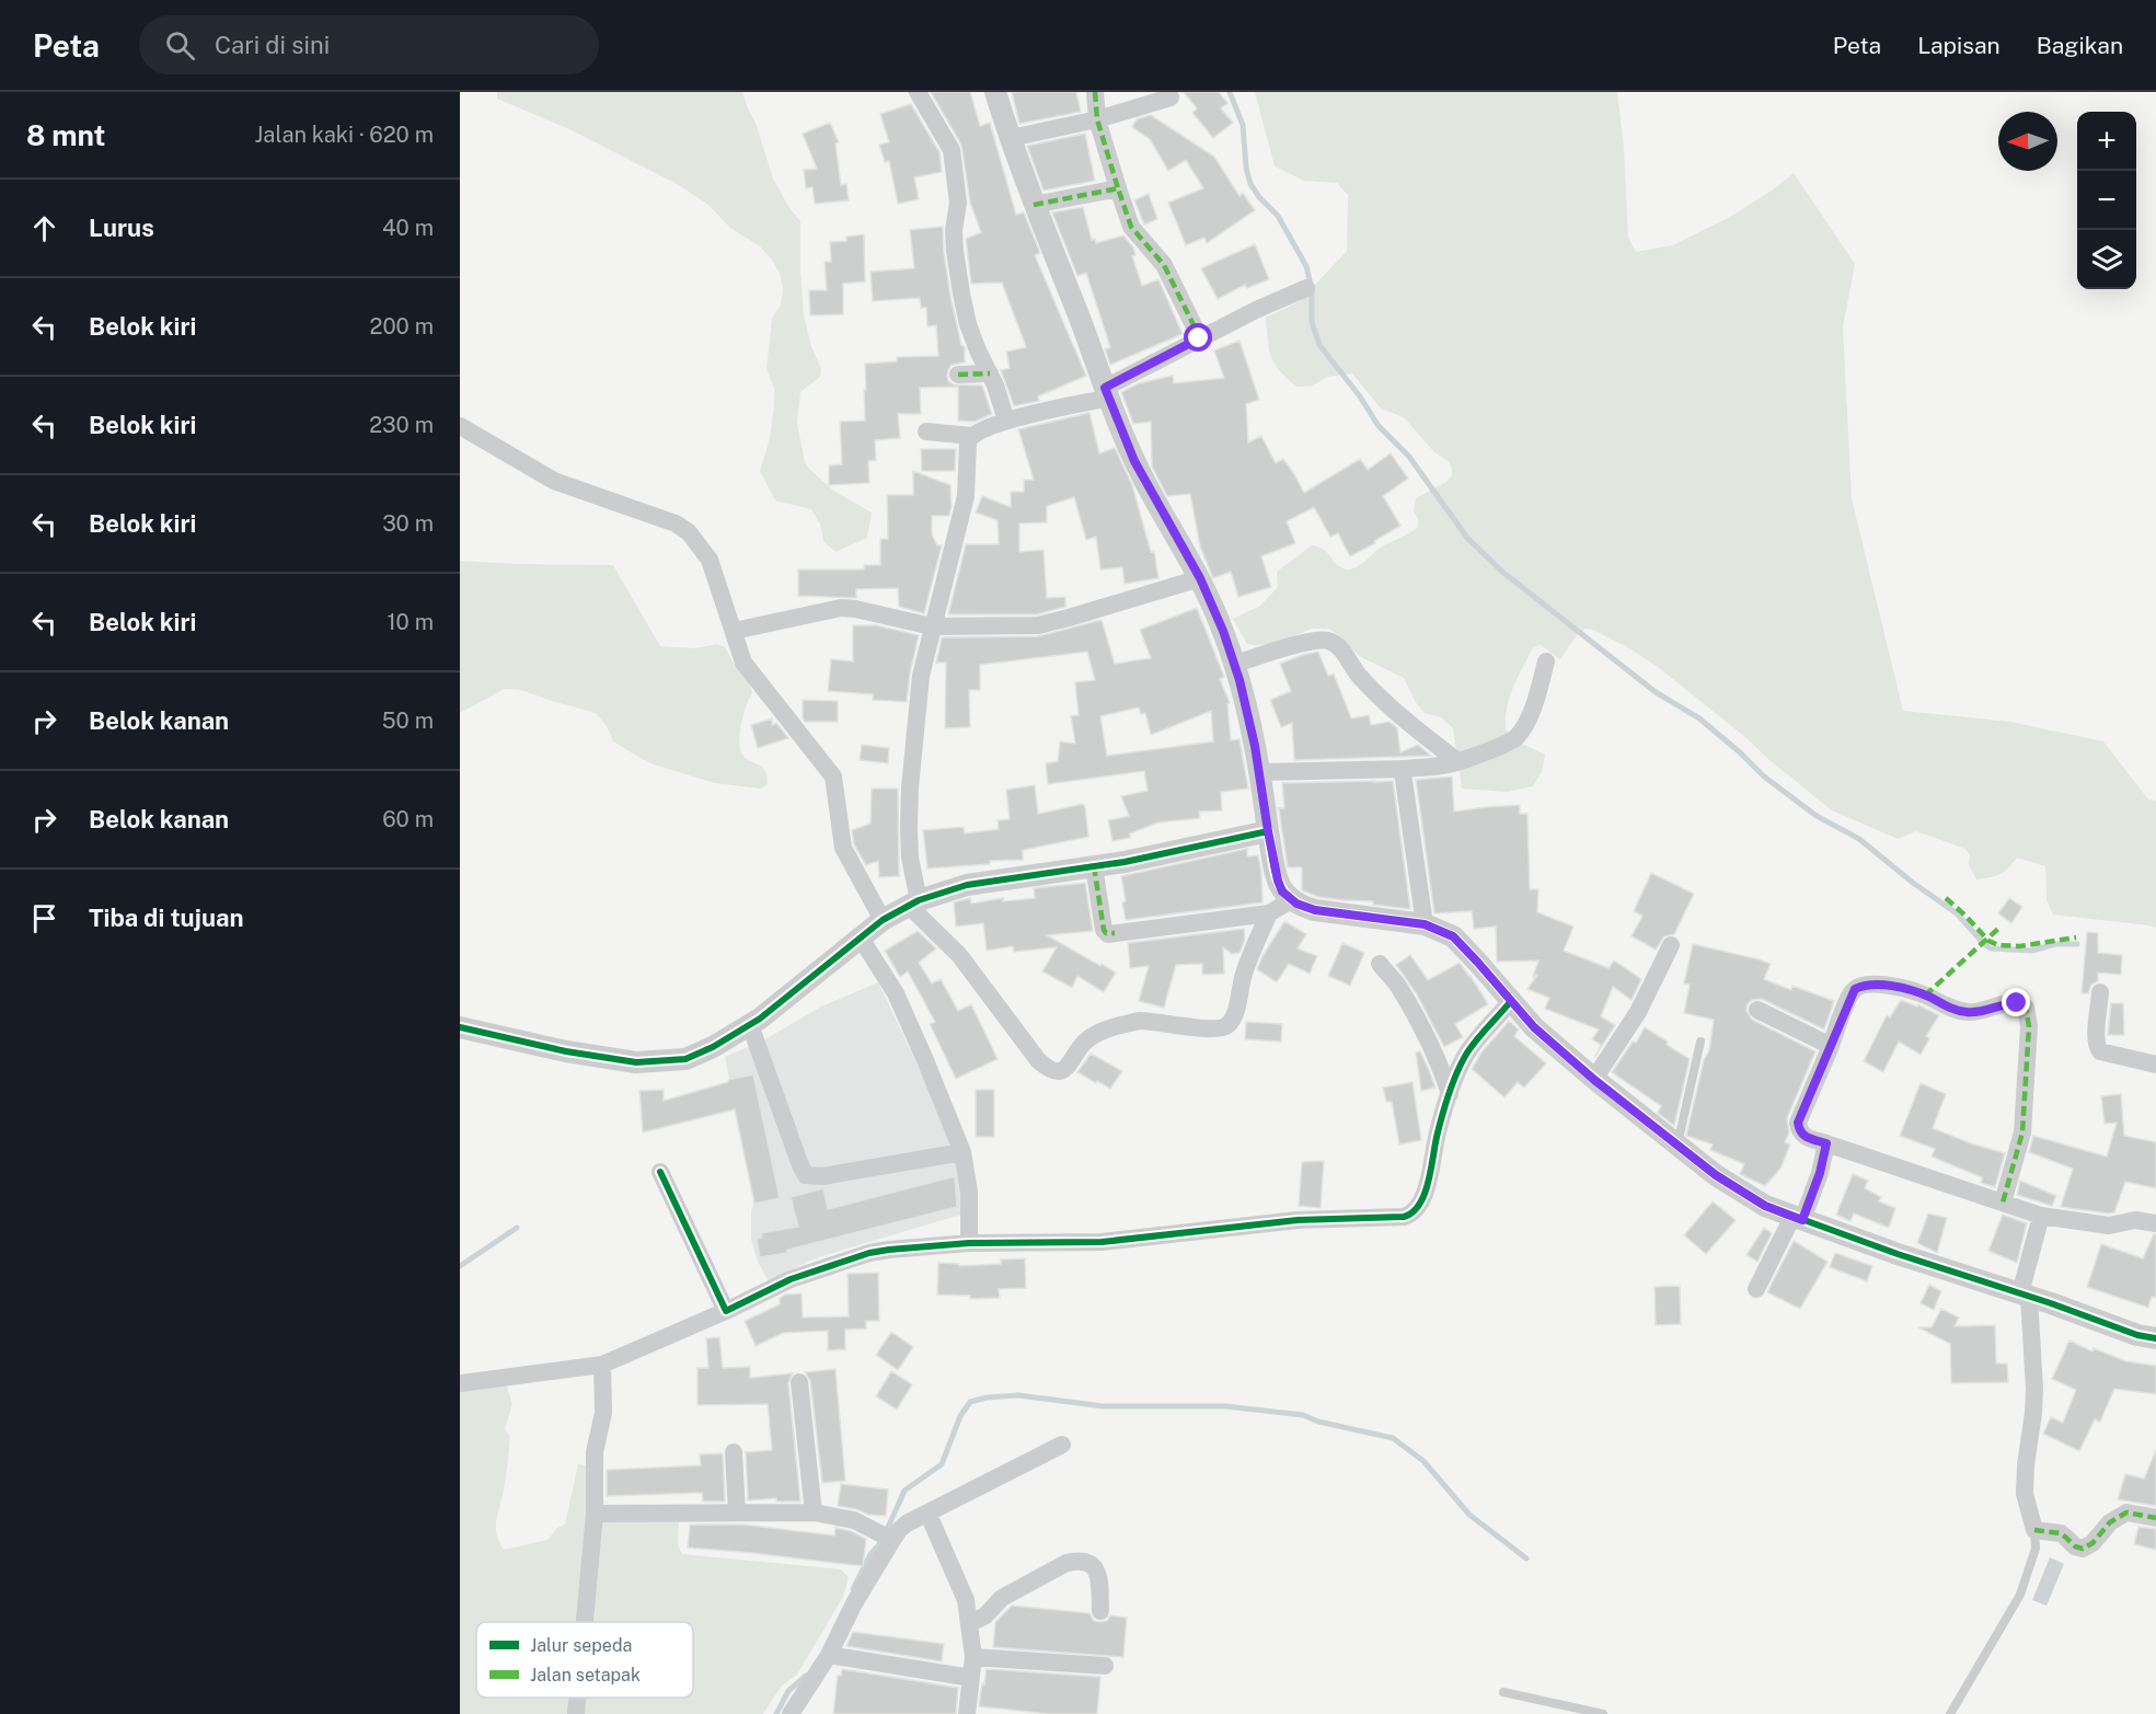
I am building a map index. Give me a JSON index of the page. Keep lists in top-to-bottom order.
{
  "legend": ["Jalur sepeda", "Jalan setapak"],
  "north": "left",
  "page": {
    "header": "Peta",
    "search": "Cari di sini",
    "nav": ["Peta", "Lapisan", "Bagikan"],
    "heading": ["8 mnt", "Jalan kaki · 620 m"],
    "map_buttons": ["+", "−"],
    "list": [
      ["Lurus", "40 m"],
      ["Belok kiri", "200 m"],
      ["Belok kiri", "230 m"],
      ["Belok kiri", "30 m"],
      ["Belok kiri", "10 m"],
      ["Belok kanan", "50 m"],
      ["Belok kanan", "60 m"],
      "Tiba di tujuan"
    ]
  }
}
